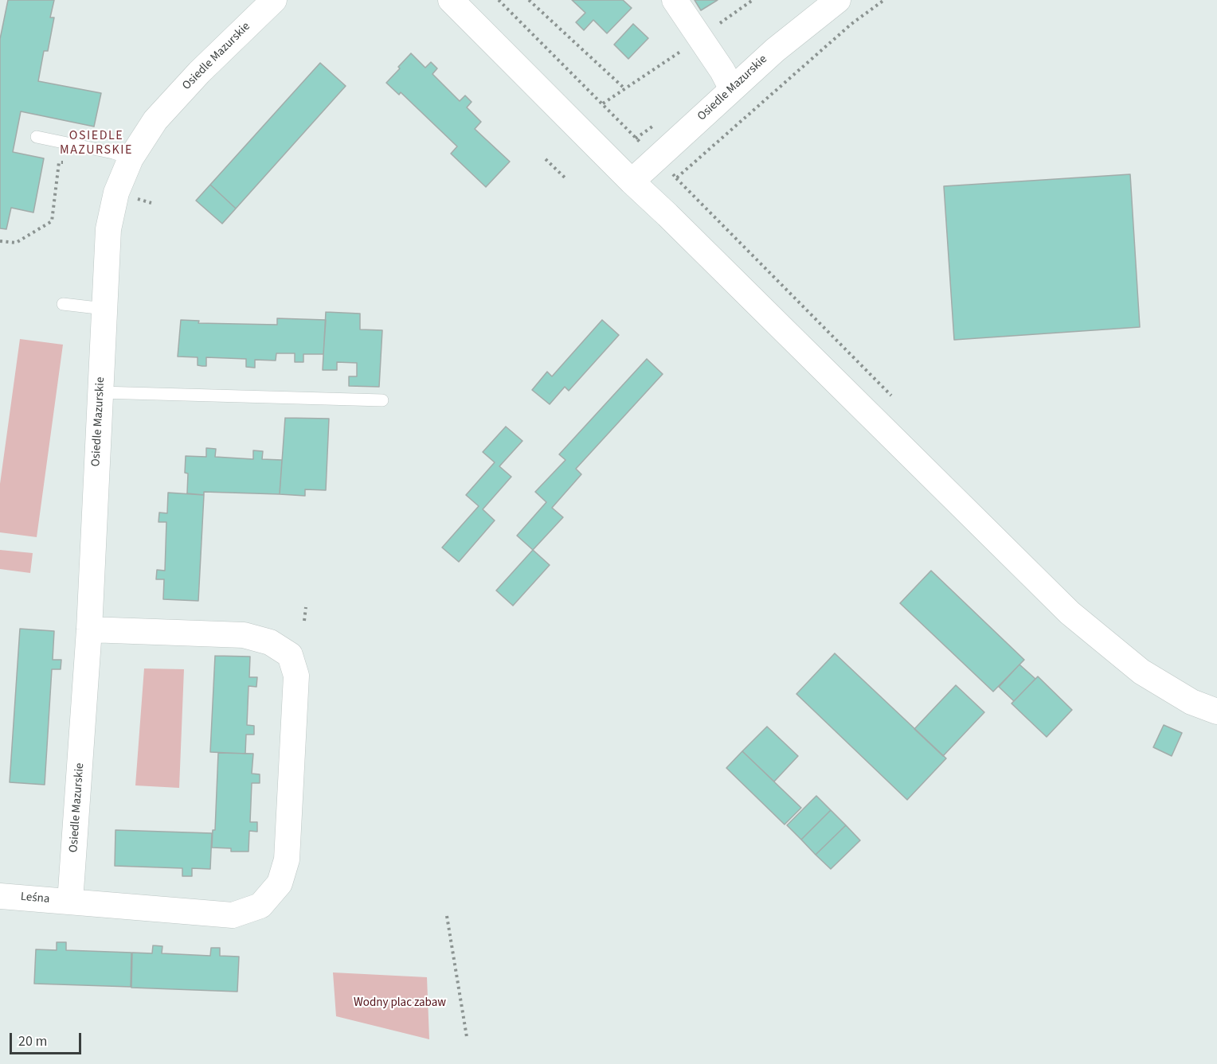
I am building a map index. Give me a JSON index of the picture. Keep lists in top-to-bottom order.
{
  "streets": {
    "street": ["Osiedle Mazurskie", "Leśna"]
  },
  "crossings": [
    ["Osiedle Mazurskie", "Leśna"]
  ],
  "districts": ["OSIEDLE MAZURSKIE"],
  "parks": ["Wodny plac zabaw"],
  "scale_bar": "20 m"
}
